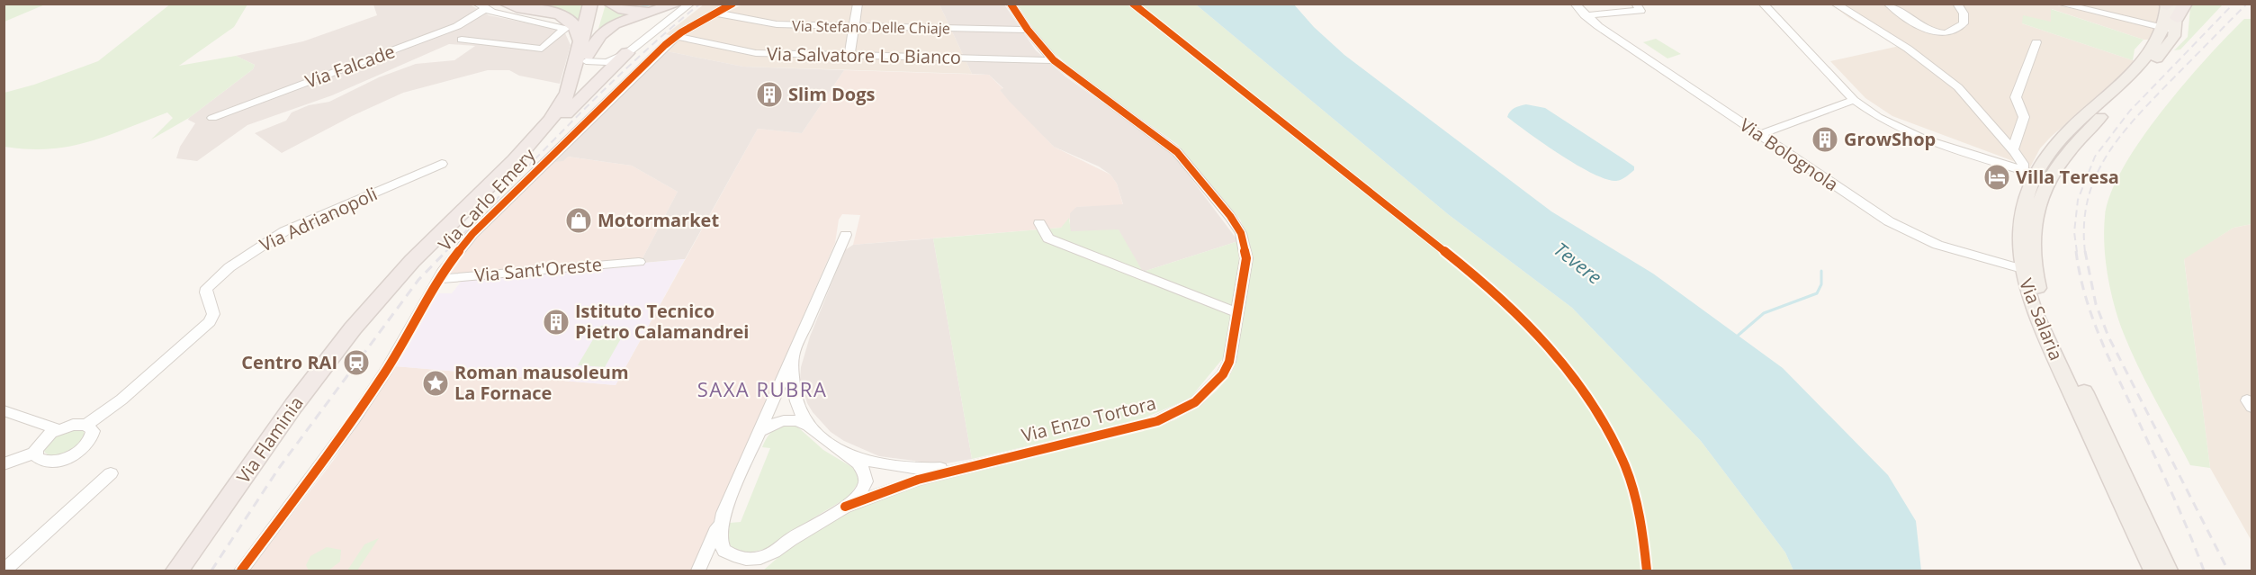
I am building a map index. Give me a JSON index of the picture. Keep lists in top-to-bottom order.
{
  "streets": {
    "highway": ["Via Flaminia"],
    "main road": ["Via Salaria"],
    "street": [
      "Via Stefano Delle Chiaje",
      "Via Salvatore Lo Bianco",
      "Via Falcade",
      "Via Bolognola",
      "Via Carlo Emery",
      "Via Adrianopoli",
      "Via Sant'Oreste",
      "Via Enzo Tortora"
    ]
  },
  "crossings": [
    ["Via Stefano Delle Chiaje", "Via Carlo Emery"],
    ["Via Stefano Delle Chiaje", "Via Enzo Tortora"],
    ["Via Salvatore Lo Bianco", "Via Carlo Emery"],
    ["Via Salvatore Lo Bianco", "Via Enzo Tortora"],
    ["Via Bolognola", "Via Salaria"],
    ["Via Carlo Emery", "Via Sant'Oreste"]
  ],
  "districts": ["SAXA RUBRA"],
  "water": ["Tevere"],
  "places": {
    "building": ["Slim Dogs", "GrowShop", "Istituto Tecnico Pietro Calamandrei"],
    "hotel": ["Villa Teresa"],
    "shop": ["Motormarket"],
    "station": ["Centro RAI"],
    "place": ["Roman mausoleum La Fornace"]
  }
}
